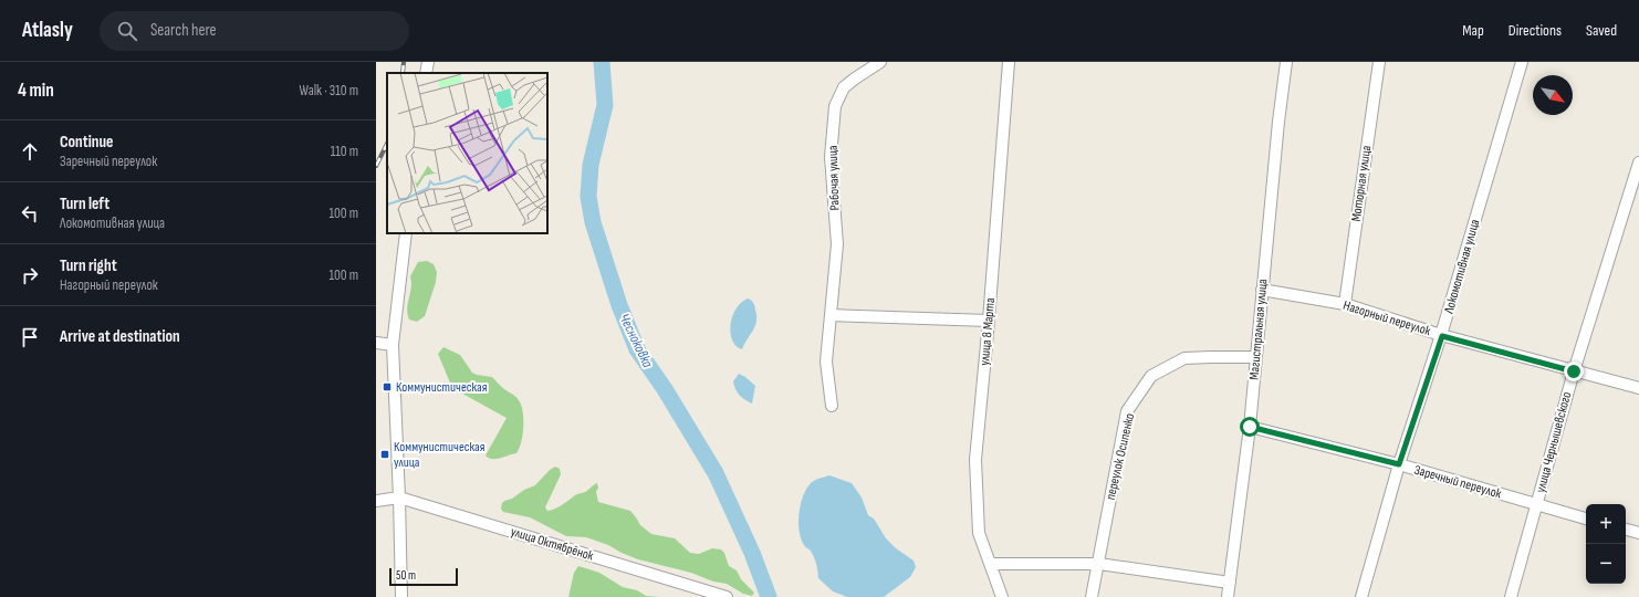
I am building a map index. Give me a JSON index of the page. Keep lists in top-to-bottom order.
{
  "streets": {
    "street": [
      "Рабочая улица",
      "Моторная улица",
      "Локомотивная улица",
      "Нагорный переулок",
      "Магистральная улица",
      "улица 8 Марта",
      "улица Чернышевского",
      "переулок Осипенко",
      "Заречный переулок",
      "улица Октябрёнок"
    ]
  },
  "crossings": [
    ["Моторная улица", "Нагорный переулок"],
    ["Локомотивная улица", "Нагорный переулок"],
    ["Локомотивная улица", "Заречный переулок"],
    ["Нагорный переулок", "Магистральная улица"],
    ["Нагорный переулок", "улица Чернышевского"],
    ["Магистральная улица", "переулок Осипенко"],
    ["Магистральная улица", "Заречный переулок"],
    ["улица Чернышевского", "Заречный переулок"]
  ],
  "water": ["Чесноковка"],
  "places": {
    "transit": ["Коммунистическая", "Коммунистическая улица"]
  },
  "scale_bar": "50 m",
  "north": "bottom right",
  "page": {
    "header": "Atlasly",
    "search": "Search here",
    "nav": ["Map", "Directions", "Saved"],
    "heading": ["4 min", "Walk · 310 m"],
    "list": [
      ["Continue", "Заречный переулок", "110 m"],
      ["Turn left", "Локомотивная улица", "100 m"],
      ["Turn right", "Нагорный переулок", "100 m"],
      "Arrive at destination"
    ],
    "map_buttons": ["+", "−"],
    "scale": "50 m"
  }
}
